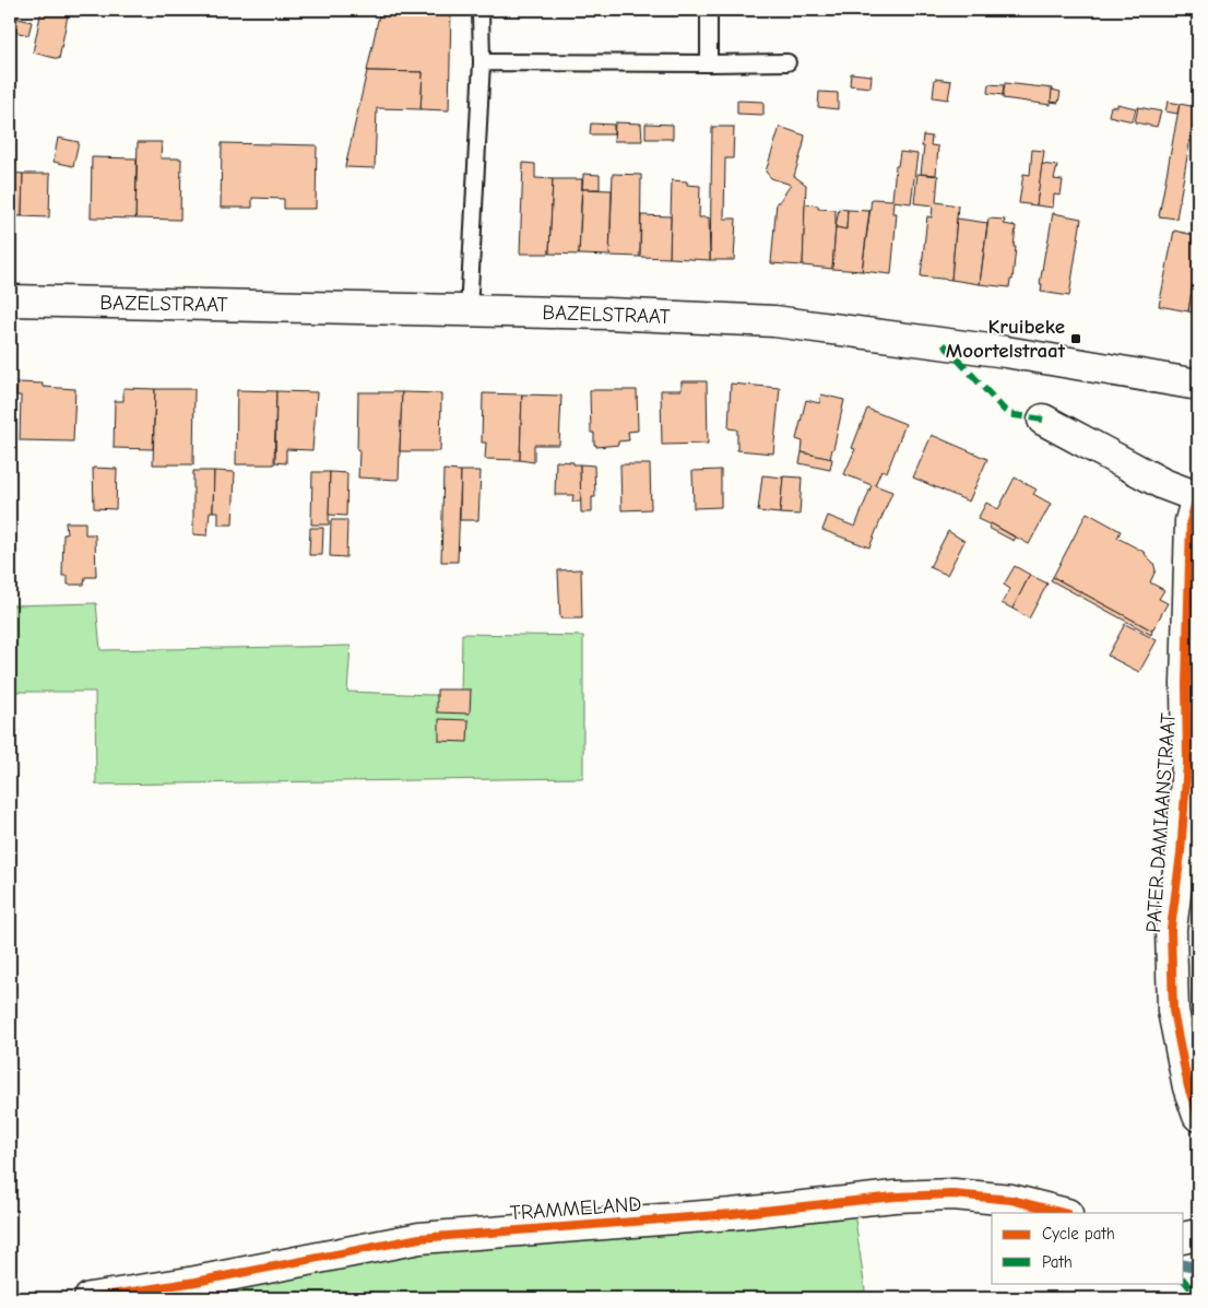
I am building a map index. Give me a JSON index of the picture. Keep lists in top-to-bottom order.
{
  "streets": {
    "street": ["BAZELSTRAAT", "PATER DAMIAANSTRAAT", "TRAMMELAND"]
  },
  "places": {
    "transit": ["Kruibeke Moortelstraat"]
  },
  "legend": ["Cycle path", "Path"]
}
